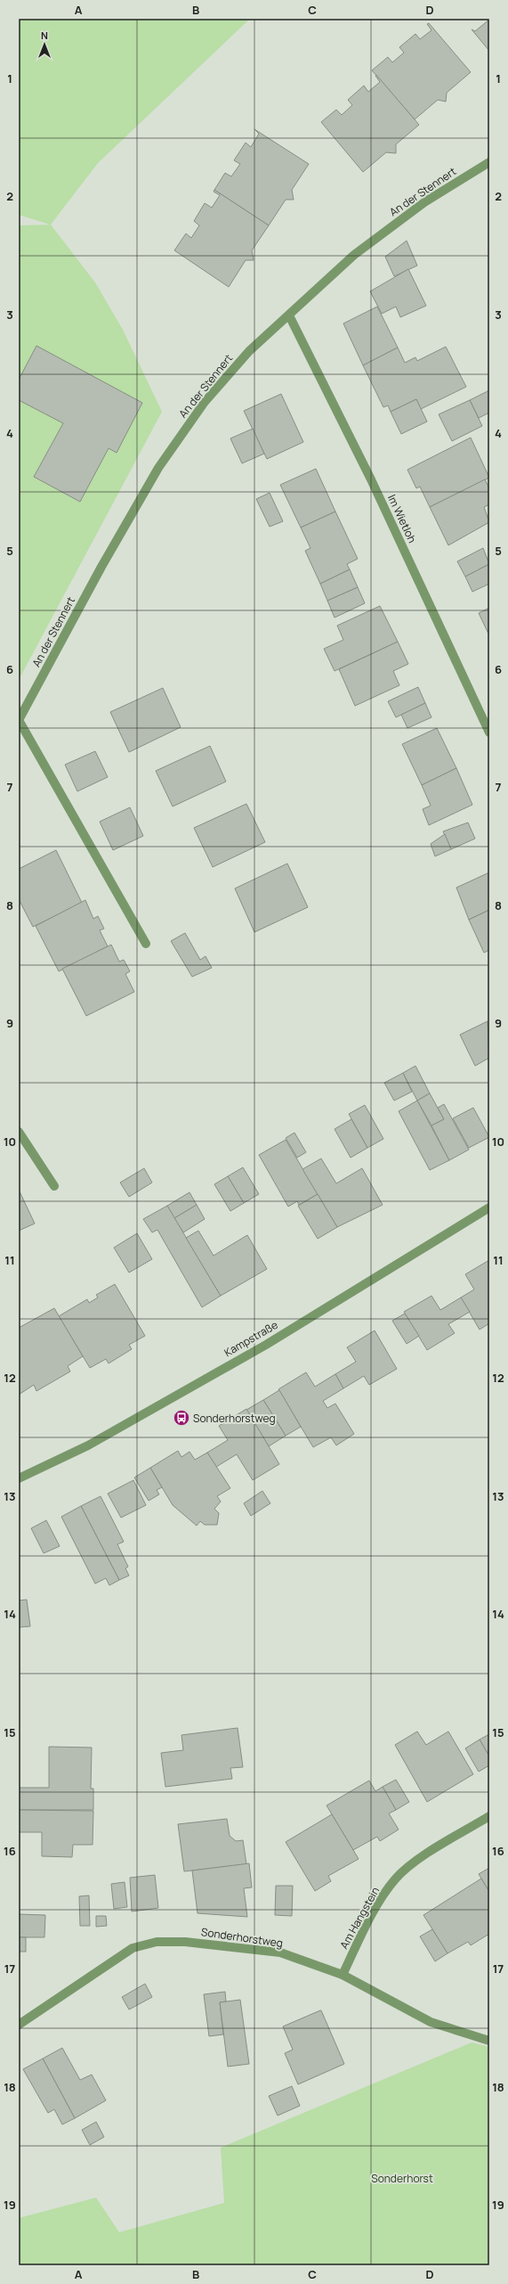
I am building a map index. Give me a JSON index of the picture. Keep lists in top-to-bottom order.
{
  "streets": {
    "street": [
      "An der Stennert",
      "Im Wietloh",
      "Kampstraße",
      "Am Hangstein",
      "Sonderhorstweg"
    ]
  },
  "crossings": [
    ["An der Stennert", "Im Wietloh"],
    ["Am Hangstein", "Sonderhorstweg"]
  ],
  "parks": ["Sonderhorst"],
  "places": {
    "bus stop": ["Sonderhorstweg"]
  },
  "north": "top",
  "grid": {
    "columns": [
      "A",
      "B",
      "C",
      "D"
    ],
    "rows": [
      "1",
      "2",
      "3",
      "4",
      "5",
      "6",
      "7",
      "8",
      "9",
      "10",
      "11",
      "12",
      "13",
      "14",
      "15",
      "16",
      "17",
      "18",
      "19"
    ]
  }
}
